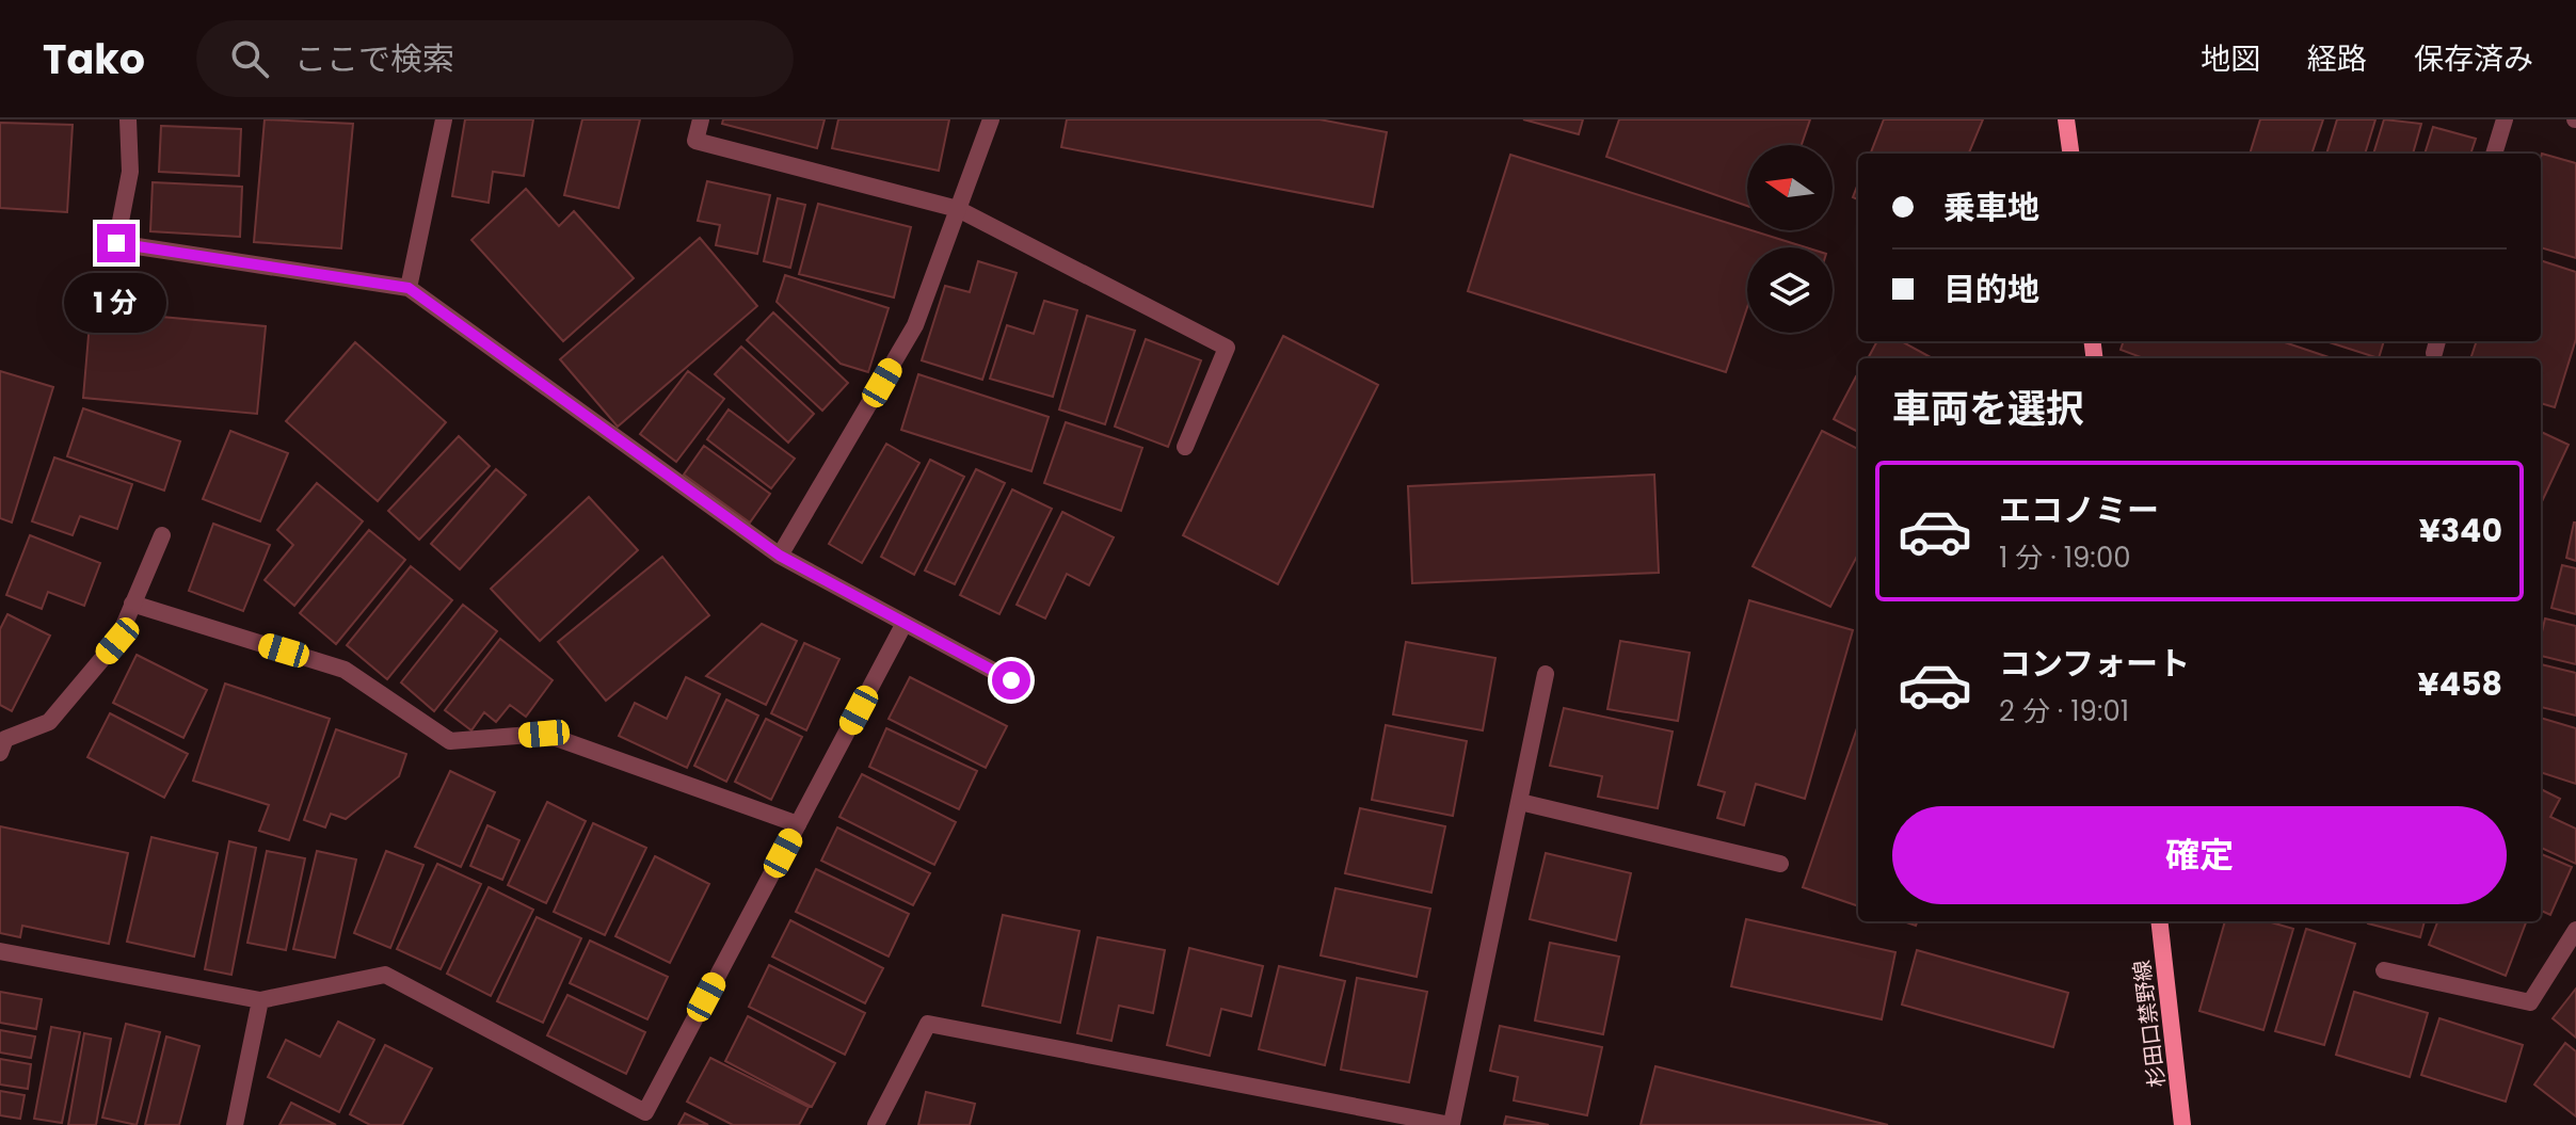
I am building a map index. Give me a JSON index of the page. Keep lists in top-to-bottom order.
{
  "streets": {
    "main road": ["杉田口禁野線"]
  },
  "north": "left",
  "page": {
    "header": "Tako",
    "search": "ここで検索",
    "nav": ["地図", "経路", "保存済み"],
    "banner": ["乗車地", "目的地"],
    "bubble": "1 分",
    "heading": "車両を選択",
    "list": [
      {
        "name": "エコノミー",
        "note": "1 分 · 19:00",
        "value": "¥340"
      },
      {
        "name": "コンフォート",
        "note": "2 分 · 19:01",
        "value": "¥458"
      }
    ],
    "buttons": "確定"
  }
}
